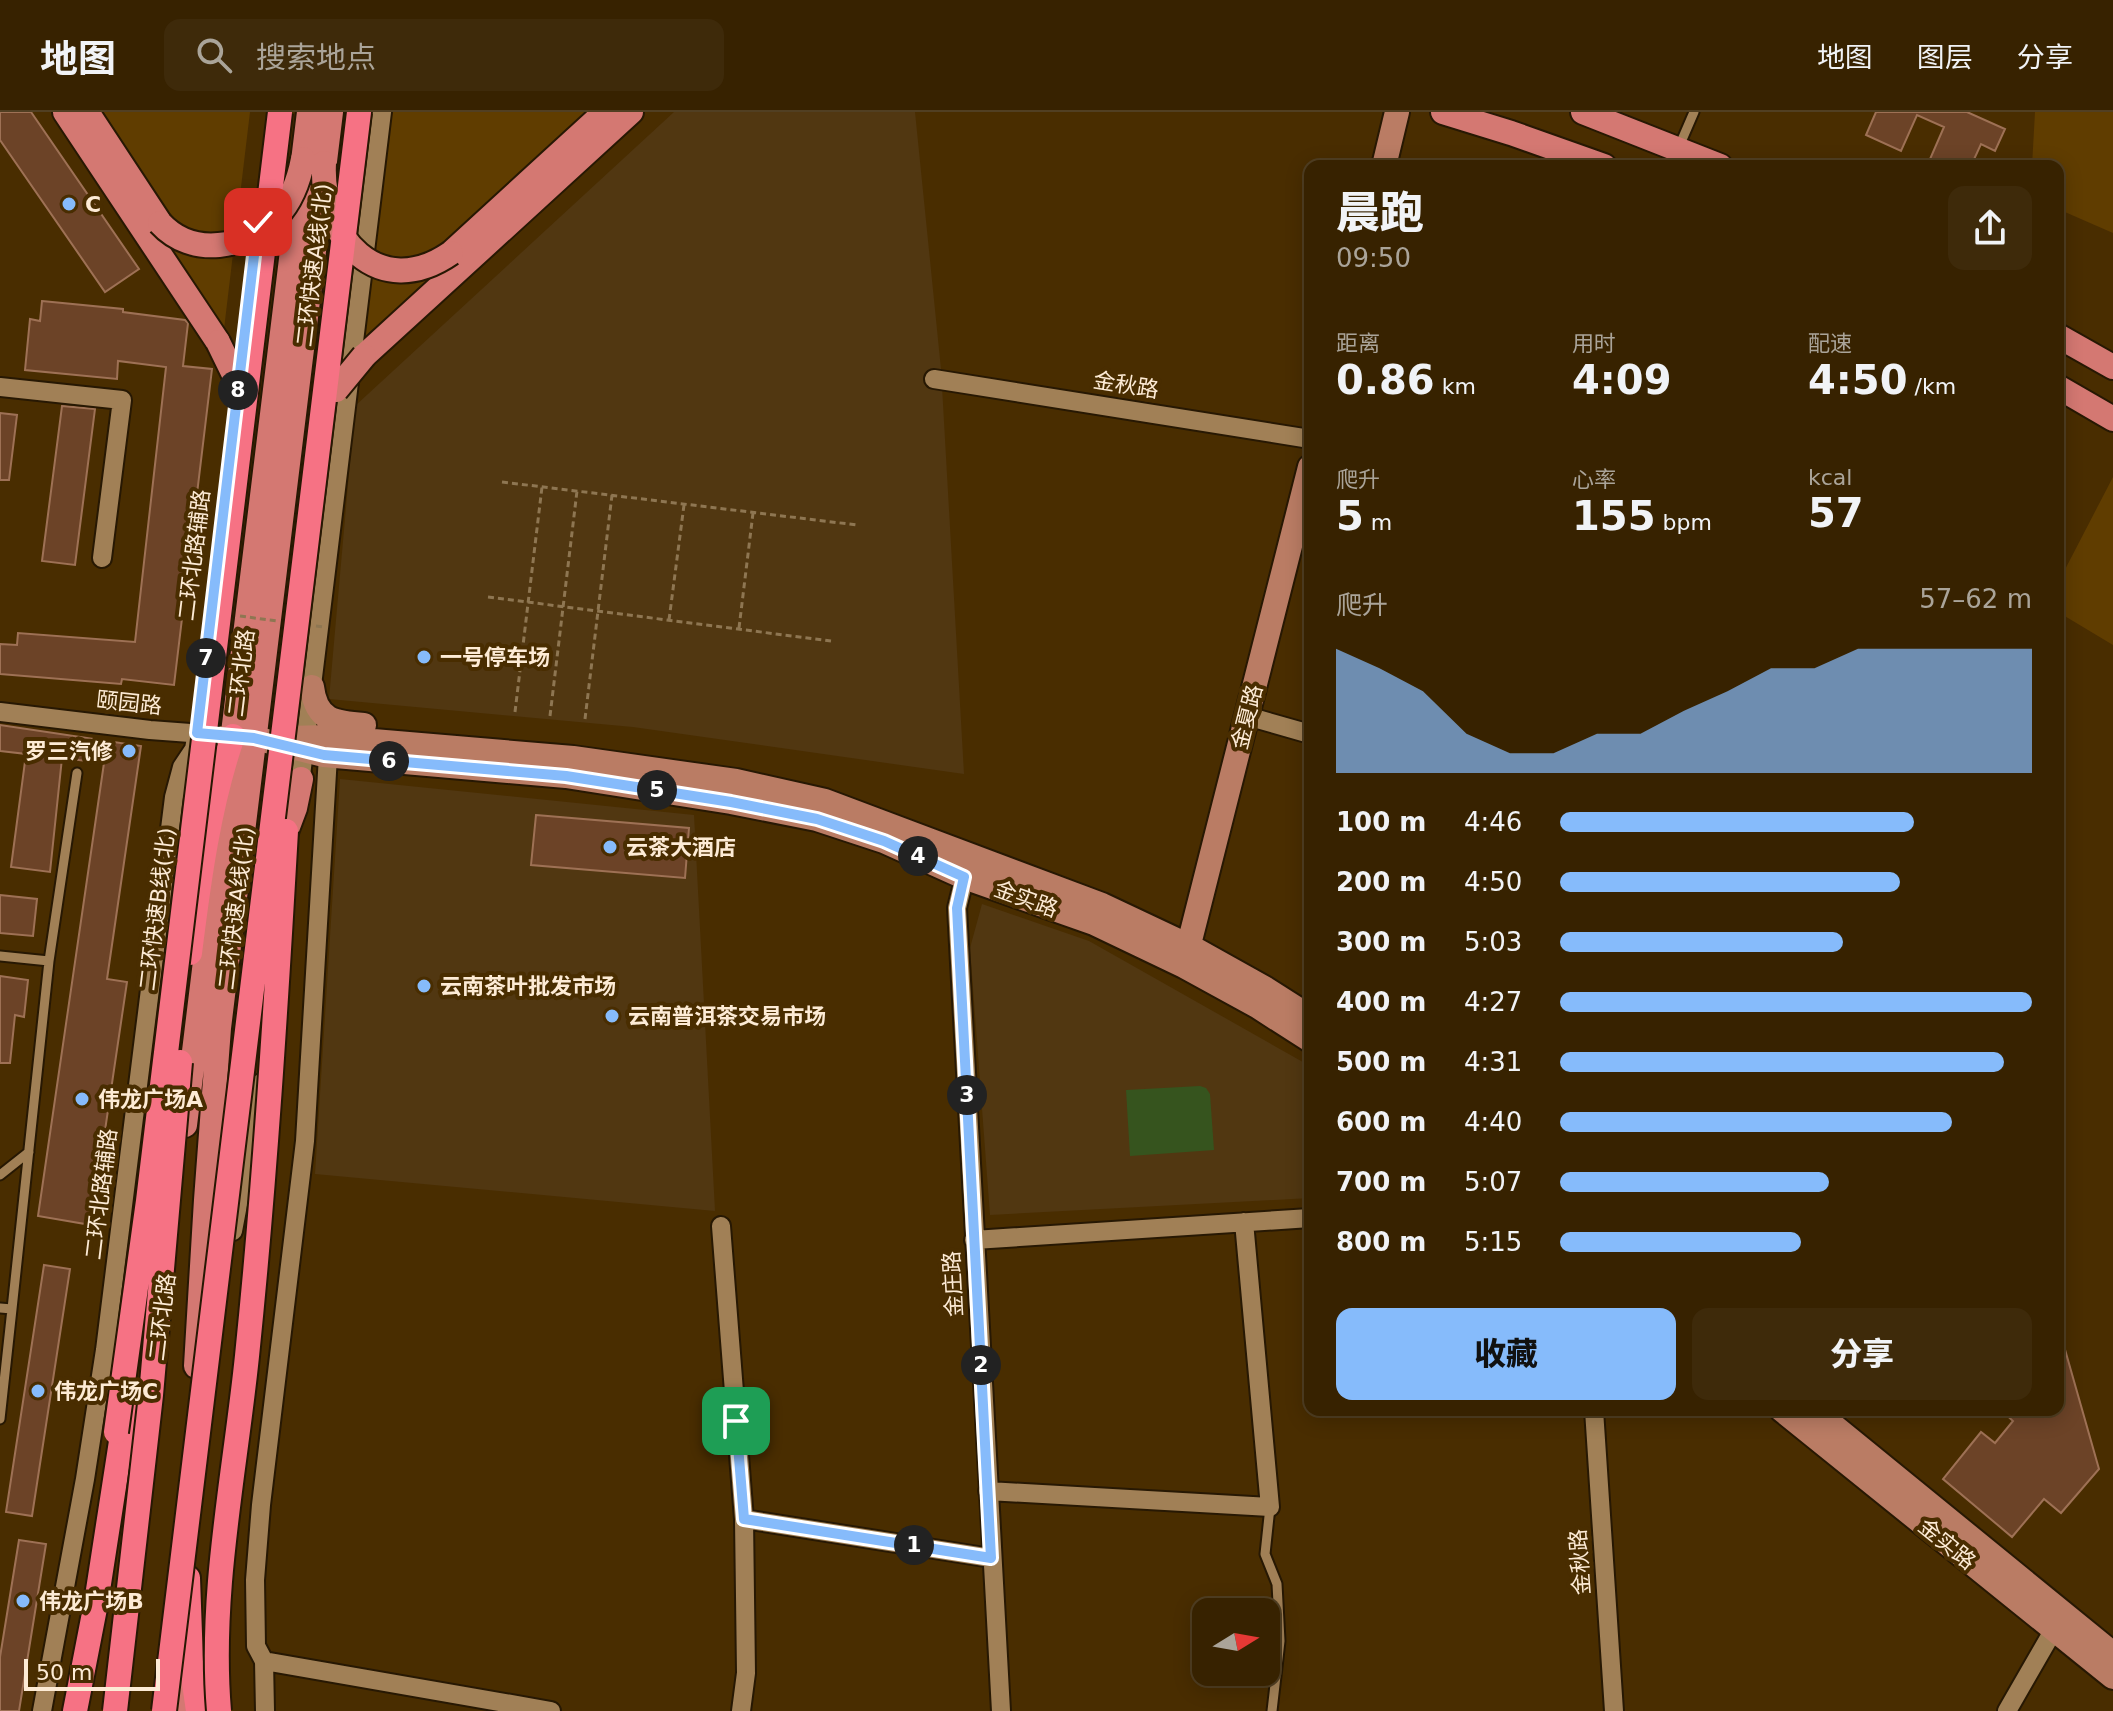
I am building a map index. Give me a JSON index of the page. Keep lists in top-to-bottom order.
{
  "streets": {
    "highway": ["二环快速A线(北)", "二环快速B线(北)"],
    "main road": ["二环北路"],
    "street": [
      "金秋路",
      "二环北路辅路",
      "颐园路",
      "金夏路",
      "金实路",
      "金庄路"
    ]
  },
  "crossings": [
    ["二环北路辅路", "颐园路"],
    ["二环北路", "颐园路"],
    ["二环北路", "金实路"],
    ["颐园路", "金实路"],
    ["金夏路", "金实路"],
    ["金实路", "金庄路"]
  ],
  "places": [
    "C",
    "一号停车场",
    "罗三汽修",
    "云茶大酒店",
    "云南茶叶批发市场",
    "云南普洱茶交易市场",
    "伟龙广场A",
    "伟龙广场C",
    "伟龙广场B"
  ],
  "scale_bar": "50 m",
  "north": "right",
  "page": {
    "header": "地图",
    "search": "搜索地点",
    "nav": ["地图", "图层", "分享"],
    "heading": ["晨跑", "09:50"],
    "stats": [
      ["距离", "0.86 km"],
      ["用时", "4:09"],
      ["配速", "4:50 /km"],
      ["爬升", "5 m"],
      ["心率", "155 bpm"],
      ["kcal", "57"]
    ],
    "pins": [
      "8",
      "7",
      "6",
      "5",
      "4",
      "3",
      "2",
      "1"
    ],
    "chart": ["爬升", "57–62 m"],
    "list": [
      {
        "name": "100 m",
        "note": "4:46"
      },
      {
        "name": "200 m",
        "note": "4:50"
      },
      {
        "name": "300 m",
        "note": "5:03"
      },
      {
        "name": "400 m",
        "note": "4:27"
      },
      {
        "name": "500 m",
        "note": "4:31"
      },
      {
        "name": "600 m",
        "note": "4:40"
      },
      {
        "name": "700 m",
        "note": "5:07"
      },
      {
        "name": "800 m",
        "note": "5:15"
      }
    ],
    "buttons": ["收藏", "分享"],
    "scale": "50 m"
  }
}
